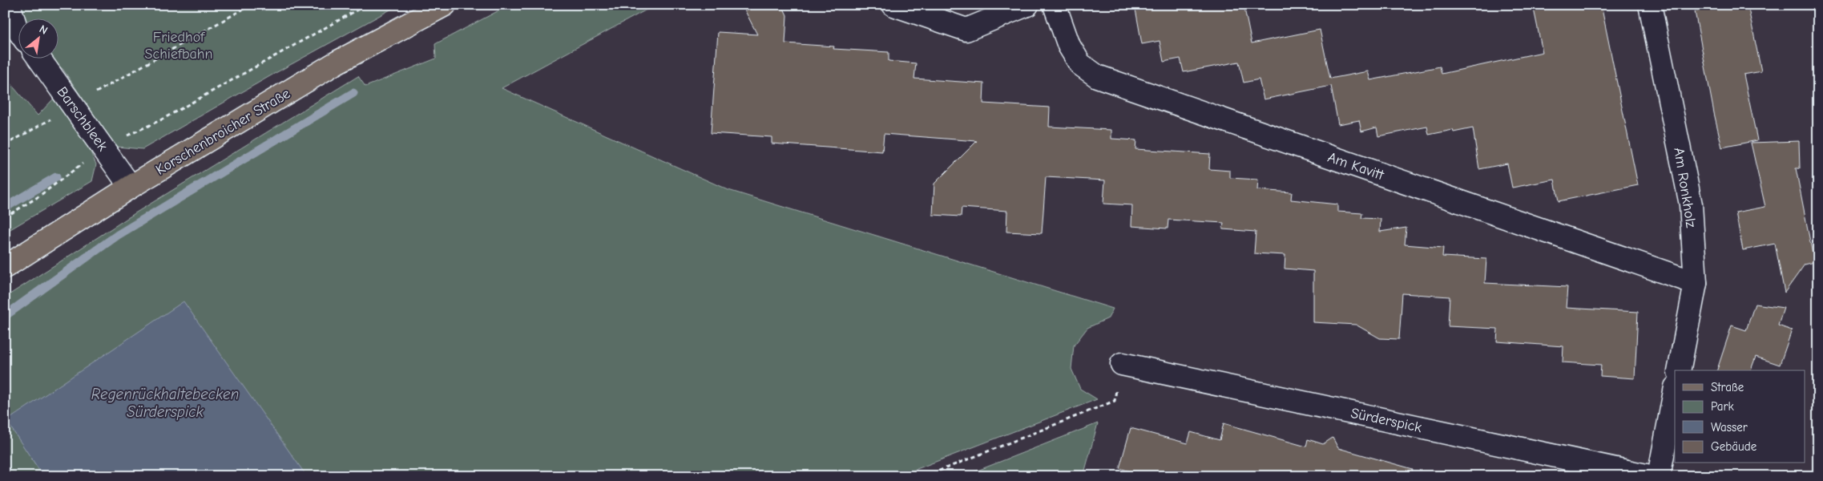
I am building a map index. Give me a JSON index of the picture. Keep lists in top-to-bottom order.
{
  "streets": {
    "main road": ["Korschenbroicher Straße"],
    "street": [
      "Barschbleek",
      "Am Kavitt",
      "Am Ronkholz",
      "Sürderspick"
    ]
  },
  "crossings": [
    ["Barschbleek", "Korschenbroicher Straße"],
    ["Am Kavitt", "Am Ronkholz"]
  ],
  "water": ["Regenrückhaltebecken Sürderspick"],
  "parks": ["Friedhof Schiefbahn"],
  "legend": [
    "Straße",
    "Park",
    "Wasser",
    "Gebäude"
  ],
  "north": "top right"
}
